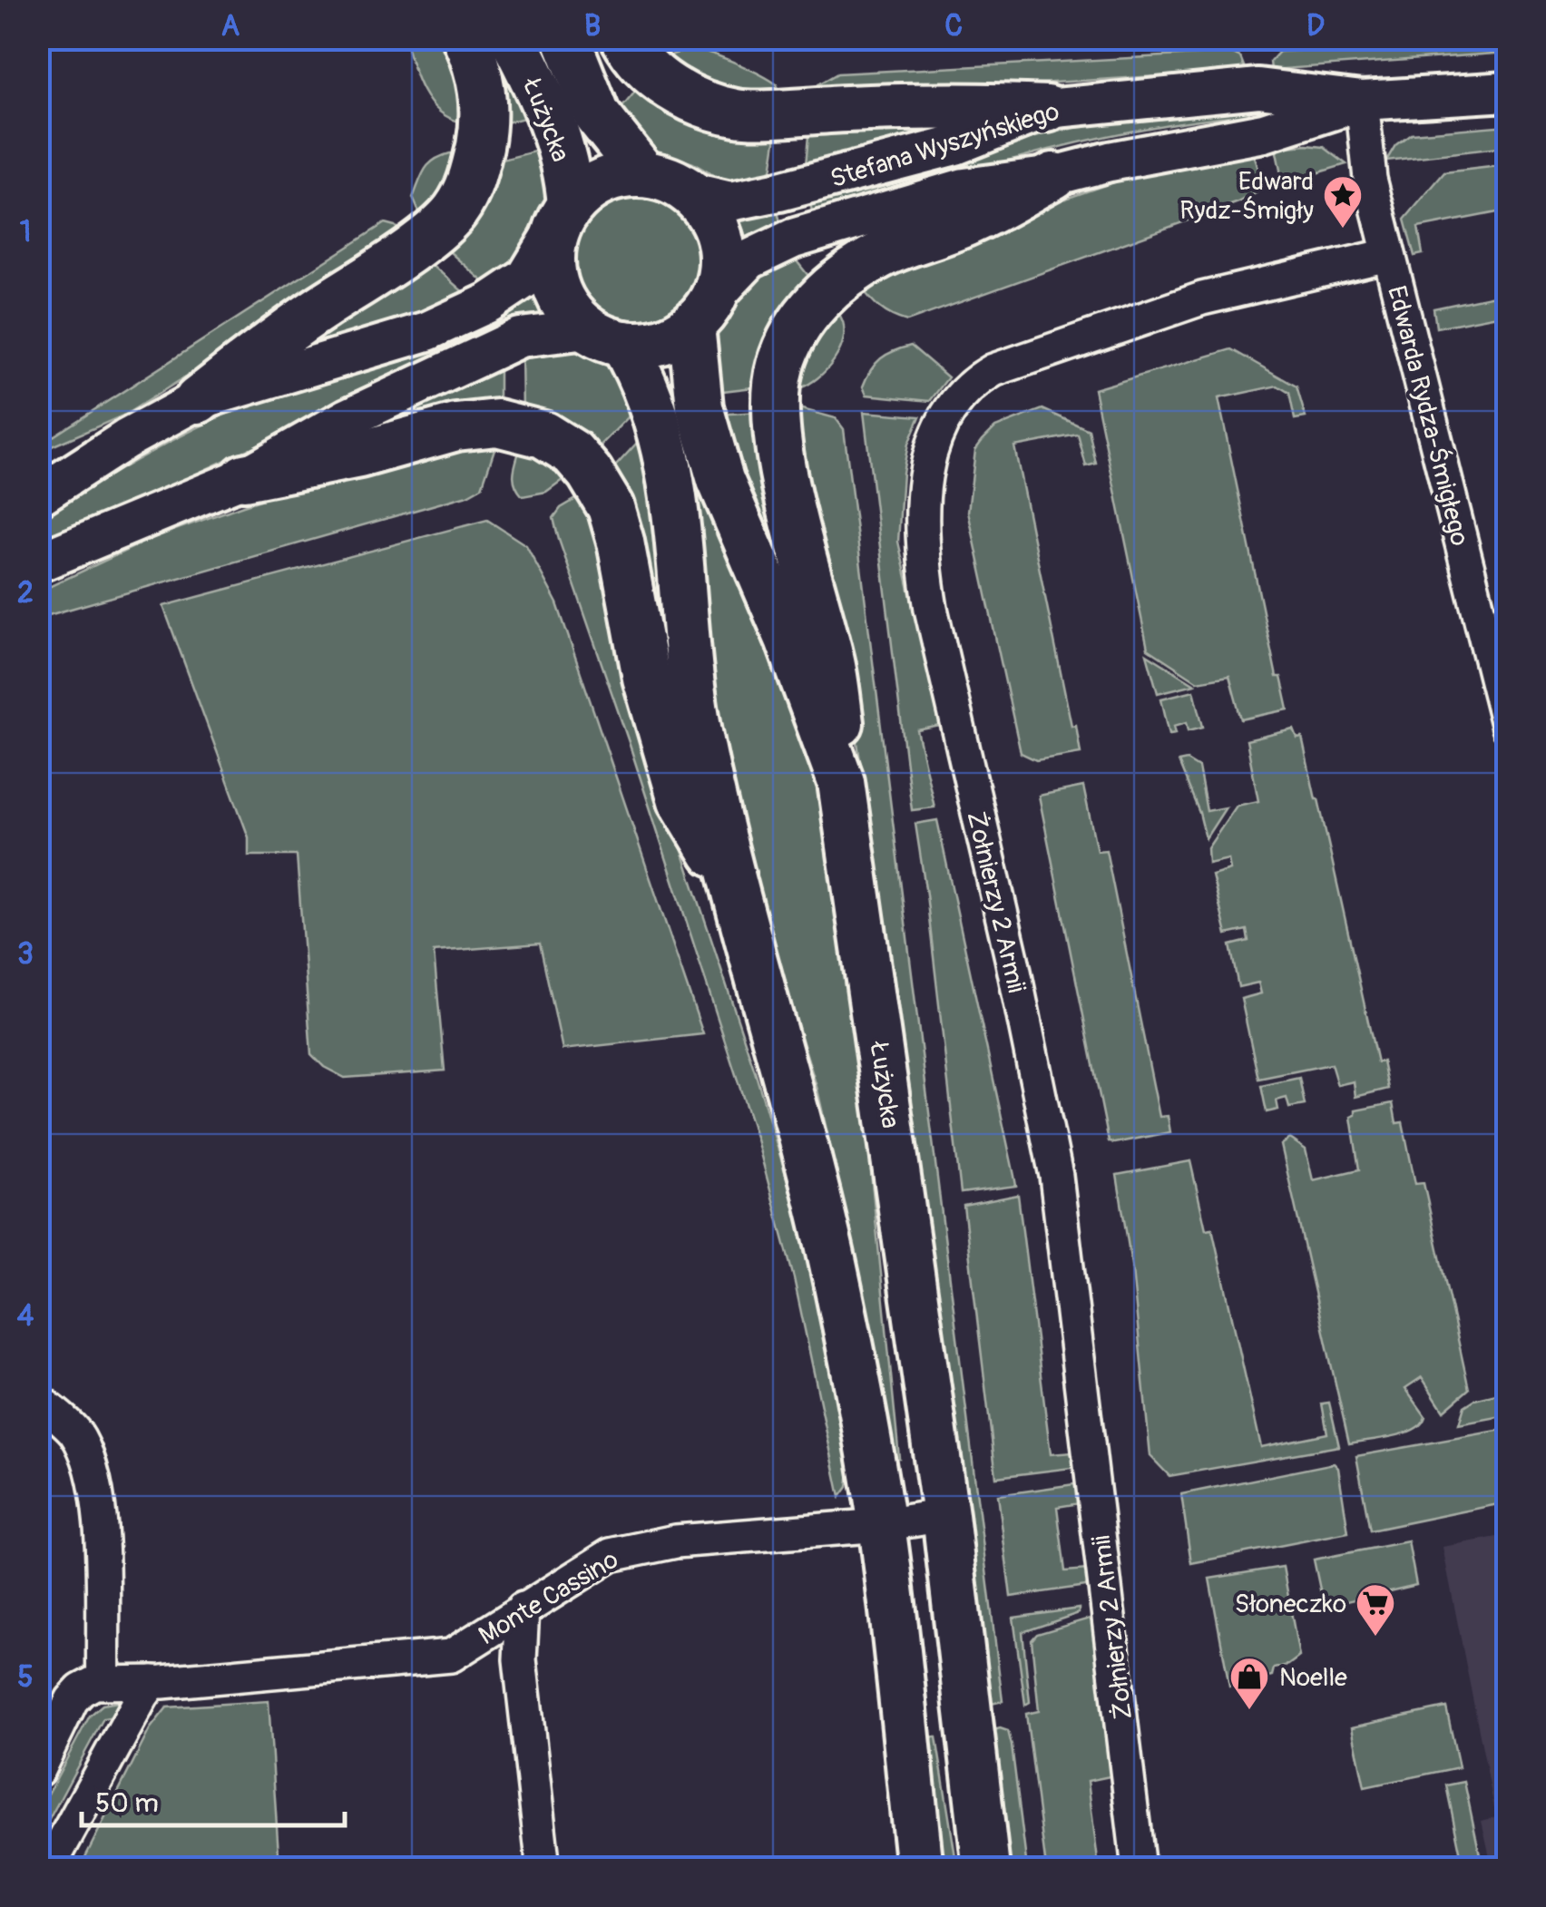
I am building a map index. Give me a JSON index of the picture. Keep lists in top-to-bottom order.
{
  "streets": {
    "main road": ["Łużycka"],
    "street": [
      "Stefana Wyszyńskiego",
      "Edwarda Rydza-Śmigłego",
      "Żołnierzy 2 Armii",
      "Monte Cassino"
    ]
  },
  "crossings": [
    ["Łużycka", "Stefana Wyszyńskiego"],
    ["Łużycka", "Monte Cassino"],
    ["Stefana Wyszyńskiego", "Edwarda Rydza-Śmigłego"],
    ["Edwarda Rydza-Śmigłego", "Żołnierzy 2 Armii"]
  ],
  "places": {
    "place": ["Edward Rydz-Śmigły"],
    "supermarket": ["Słoneczko"],
    "shop": ["Noelle"]
  },
  "scale_bar": "50 m",
  "grid": {
    "columns": [
      "A",
      "B",
      "C",
      "D"
    ],
    "rows": [
      "1",
      "2",
      "3",
      "4",
      "5"
    ]
  }
}
